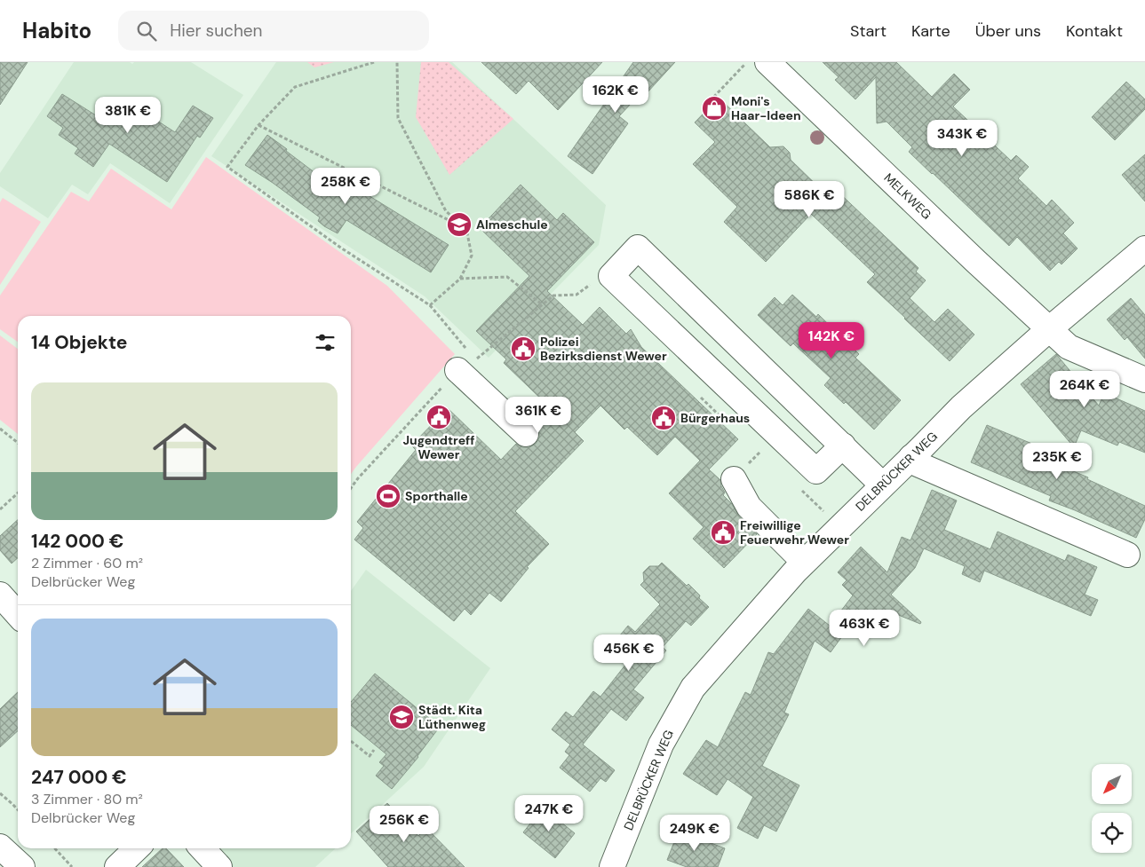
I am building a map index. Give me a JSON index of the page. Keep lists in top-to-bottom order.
{
  "streets": {
    "street": ["MELKWEG", "DELBRÜCKER WEG"]
  },
  "crossings": [
    ["MELKWEG", "DELBRÜCKER WEG"]
  ],
  "places": {
    "shop": ["Moni's Haar-Ideen"],
    "school or university": ["Almeschule", "Städt. Kita Lüthenweg"],
    "public building": [
      "Polizei Bezirksdienst Wewer",
      "Jugendtreff Wewer",
      "Bürgerhaus",
      "Freiwillige Feuerwehr Wewer"
    ],
    "sports": ["Sporthalle"]
  },
  "north": "bottom left",
  "page": {
    "header": "Habito",
    "search": "Hier suchen",
    "nav": [
      "Start",
      "Karte",
      "Über uns",
      "Kontakt"
    ],
    "price": [
      "162K €",
      "381K €",
      "343K €",
      "258K €",
      "586K €",
      "142K €",
      "264K €",
      "361K €",
      "235K €",
      "463K €",
      "456K €",
      "247K €",
      "256K €",
      "249K €"
    ],
    "heading": "14 Objekte",
    "list": [
      {
        "name": "142 000 €",
        "note": "2 Zimmer · 60 m² · Delbrücker Weg"
      },
      {
        "name": "247 000 €",
        "note": "3 Zimmer · 80 m² · Delbrücker Weg"
      }
    ]
  }
}
